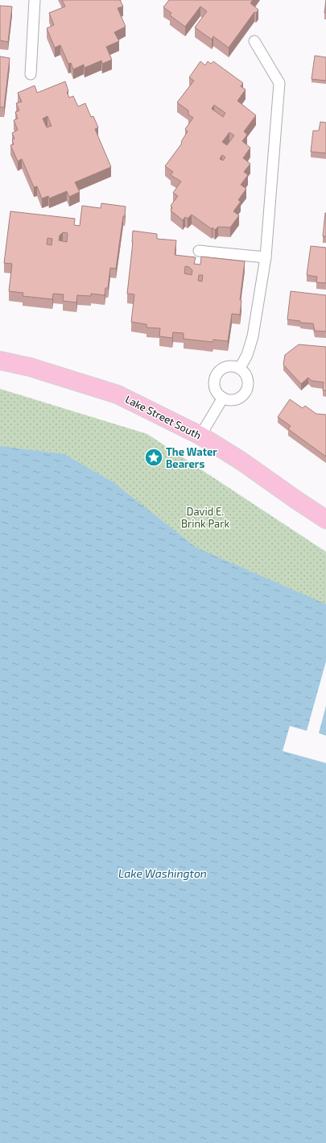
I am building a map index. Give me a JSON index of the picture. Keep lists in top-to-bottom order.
{
  "streets": {
    "main road": ["Lake Street South"]
  },
  "water": ["Lake Washington"],
  "parks": ["David E. Brink Park"],
  "places": {
    "place": ["The Water Bearers"]
  }
}
